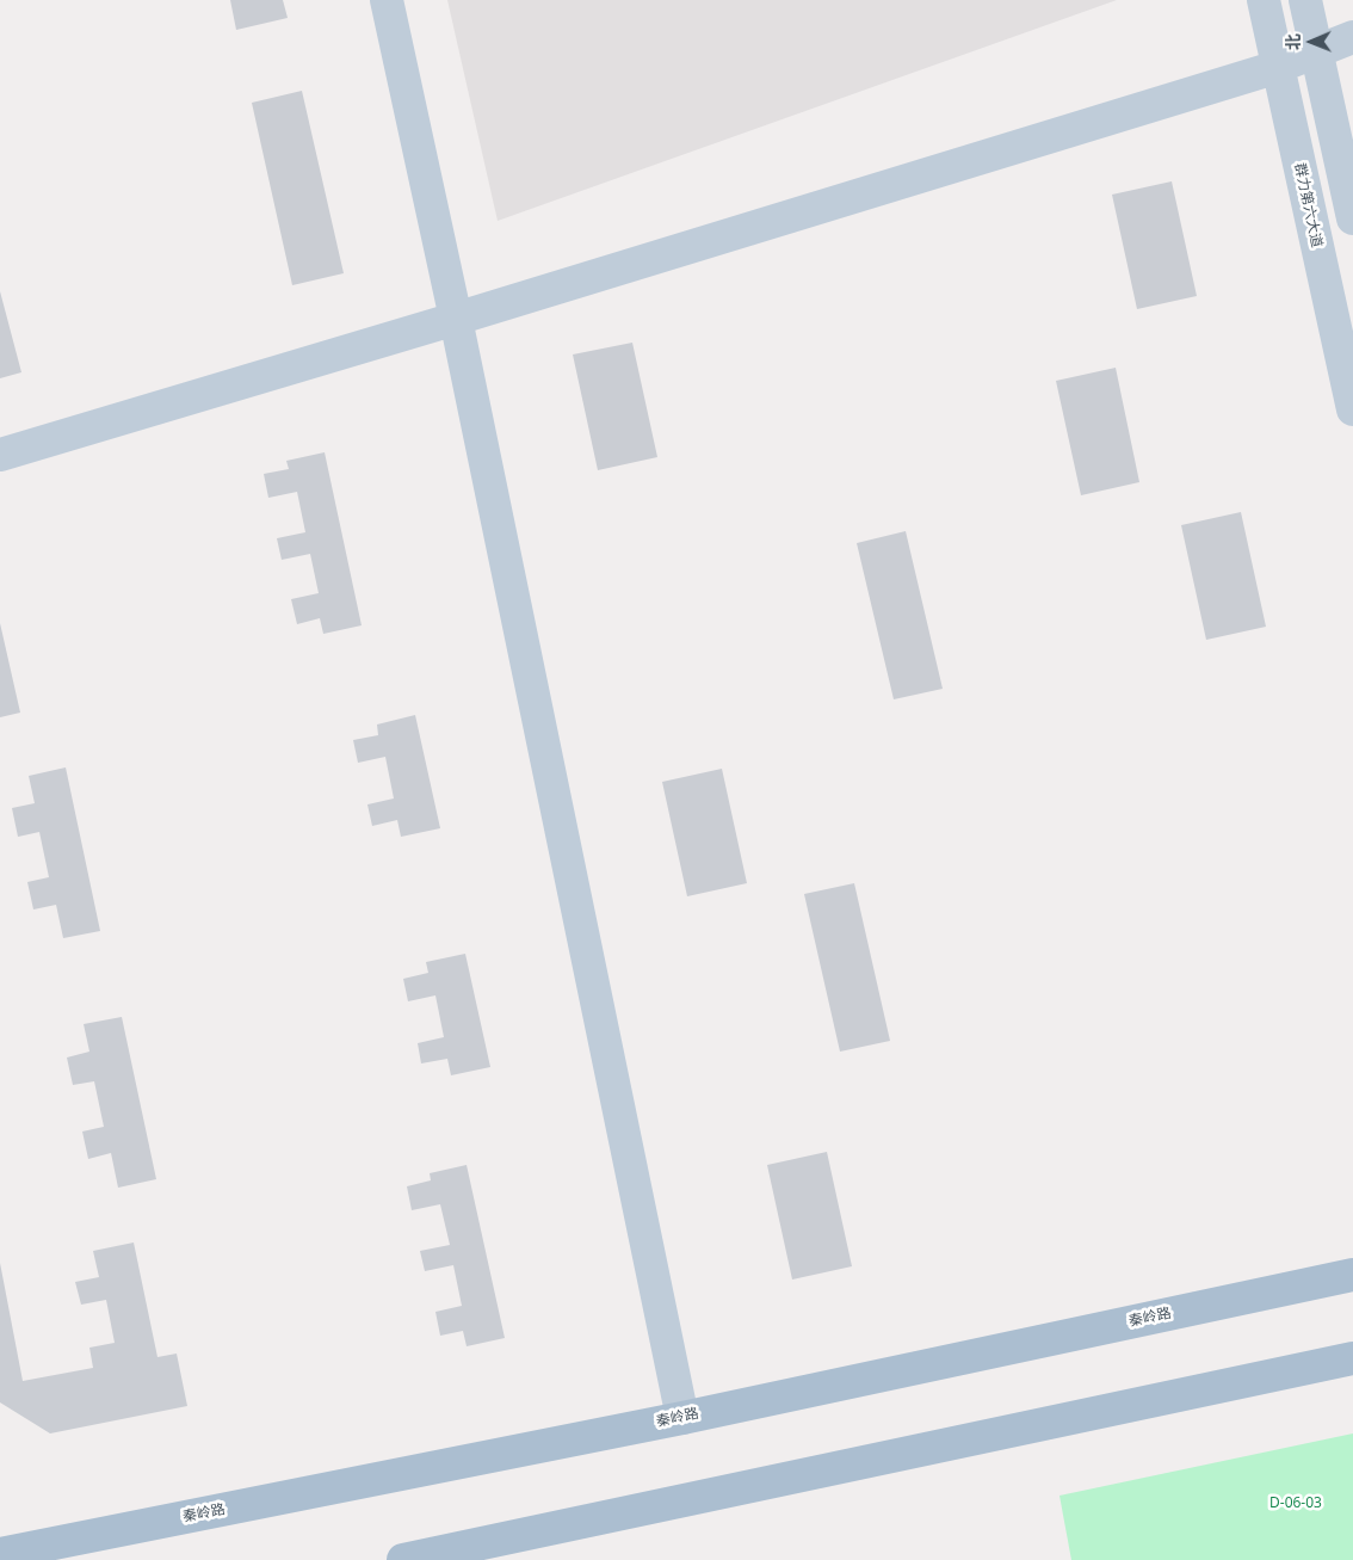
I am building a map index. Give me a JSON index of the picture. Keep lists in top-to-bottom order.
{
  "streets": {
    "main road": ["秦岭路"],
    "street": ["群力第六大道"]
  },
  "parks": ["D-06-03"],
  "north": "left"
}
